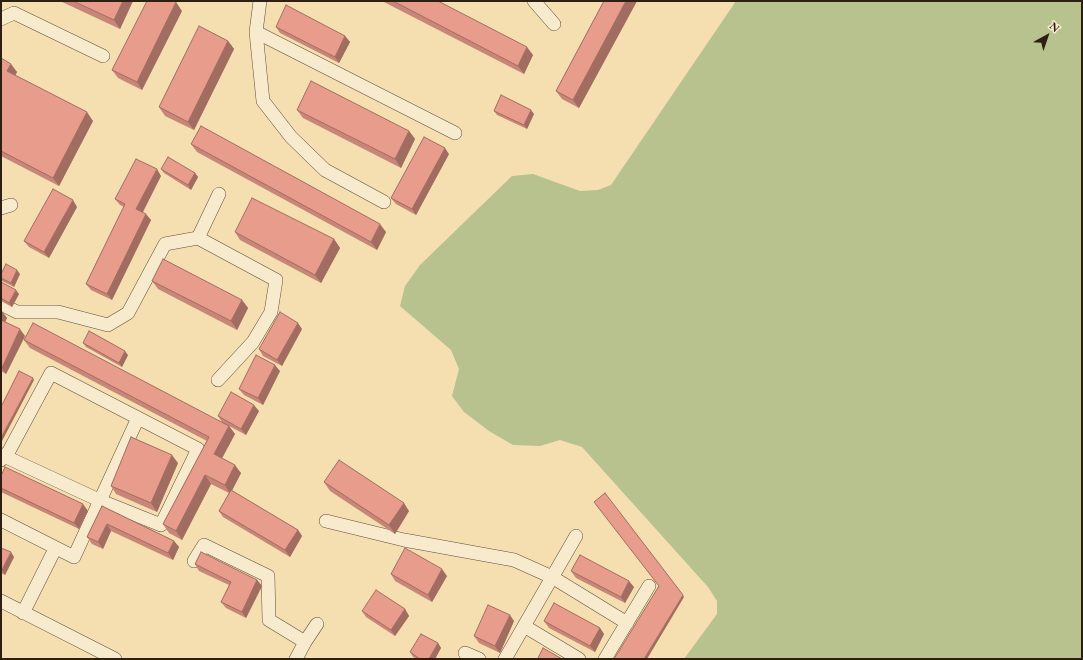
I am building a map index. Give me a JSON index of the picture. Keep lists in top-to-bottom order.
{
  "north": "top right"
}
